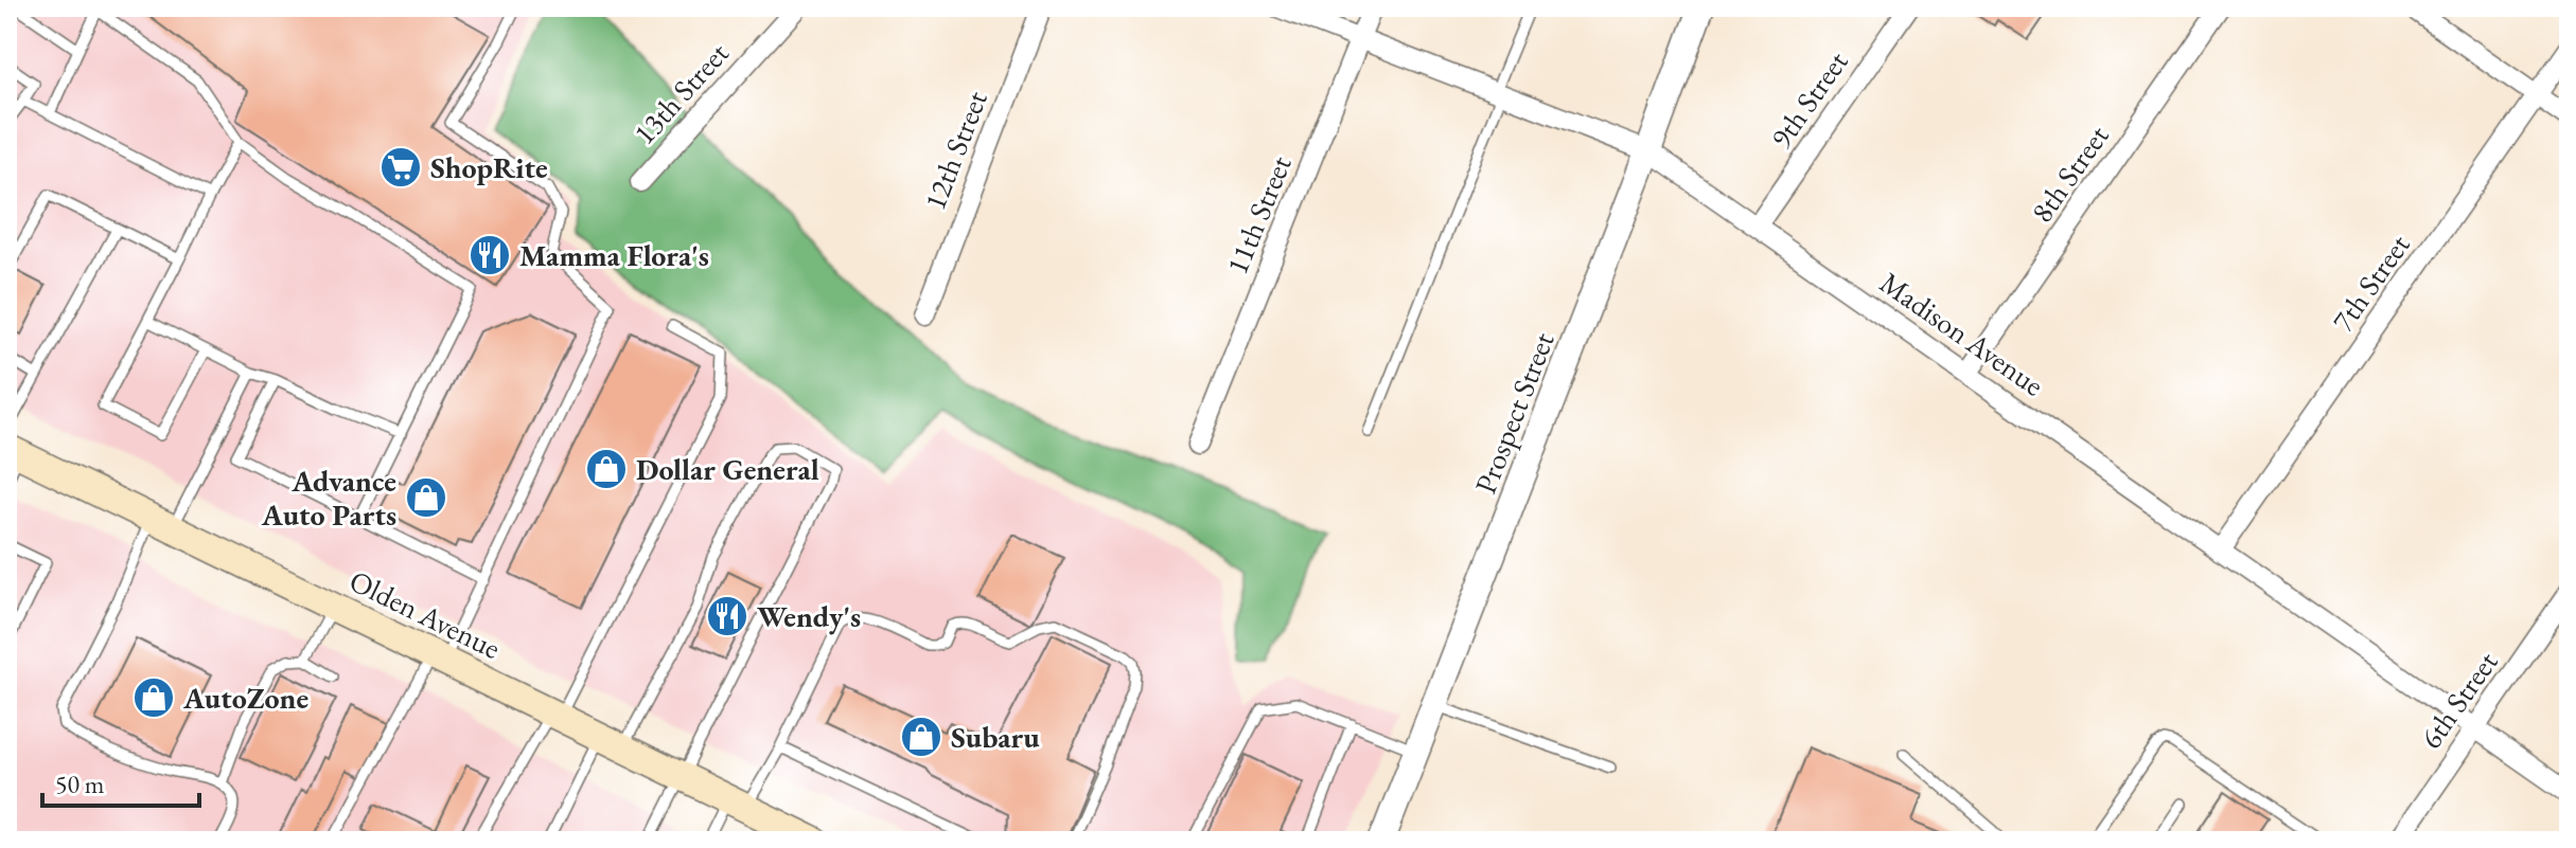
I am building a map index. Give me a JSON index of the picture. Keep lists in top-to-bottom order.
{
  "streets": {
    "main road": ["Olden Avenue"],
    "street": [
      "13th Street",
      "9th Street",
      "12th Street",
      "8th Street",
      "11th Street",
      "7th Street",
      "Madison Avenue",
      "Prospect Street",
      "6th Street"
    ]
  },
  "crossings": [
    ["9th Street", "Madison Avenue"],
    ["8th Street", "Madison Avenue"],
    ["11th Street", "Madison Avenue"],
    ["7th Street", "Madison Avenue"],
    ["Madison Avenue", "Prospect Street"],
    ["Madison Avenue", "6th Street"]
  ],
  "places": {
    "supermarket": ["ShopRite"],
    "restaurant": ["Mamma Flora's", "Wendy's"],
    "shop": [
      "Dollar General",
      "Advance Auto Parts",
      "AutoZone",
      "Subaru"
    ]
  },
  "scale_bar": "50 m"
}
